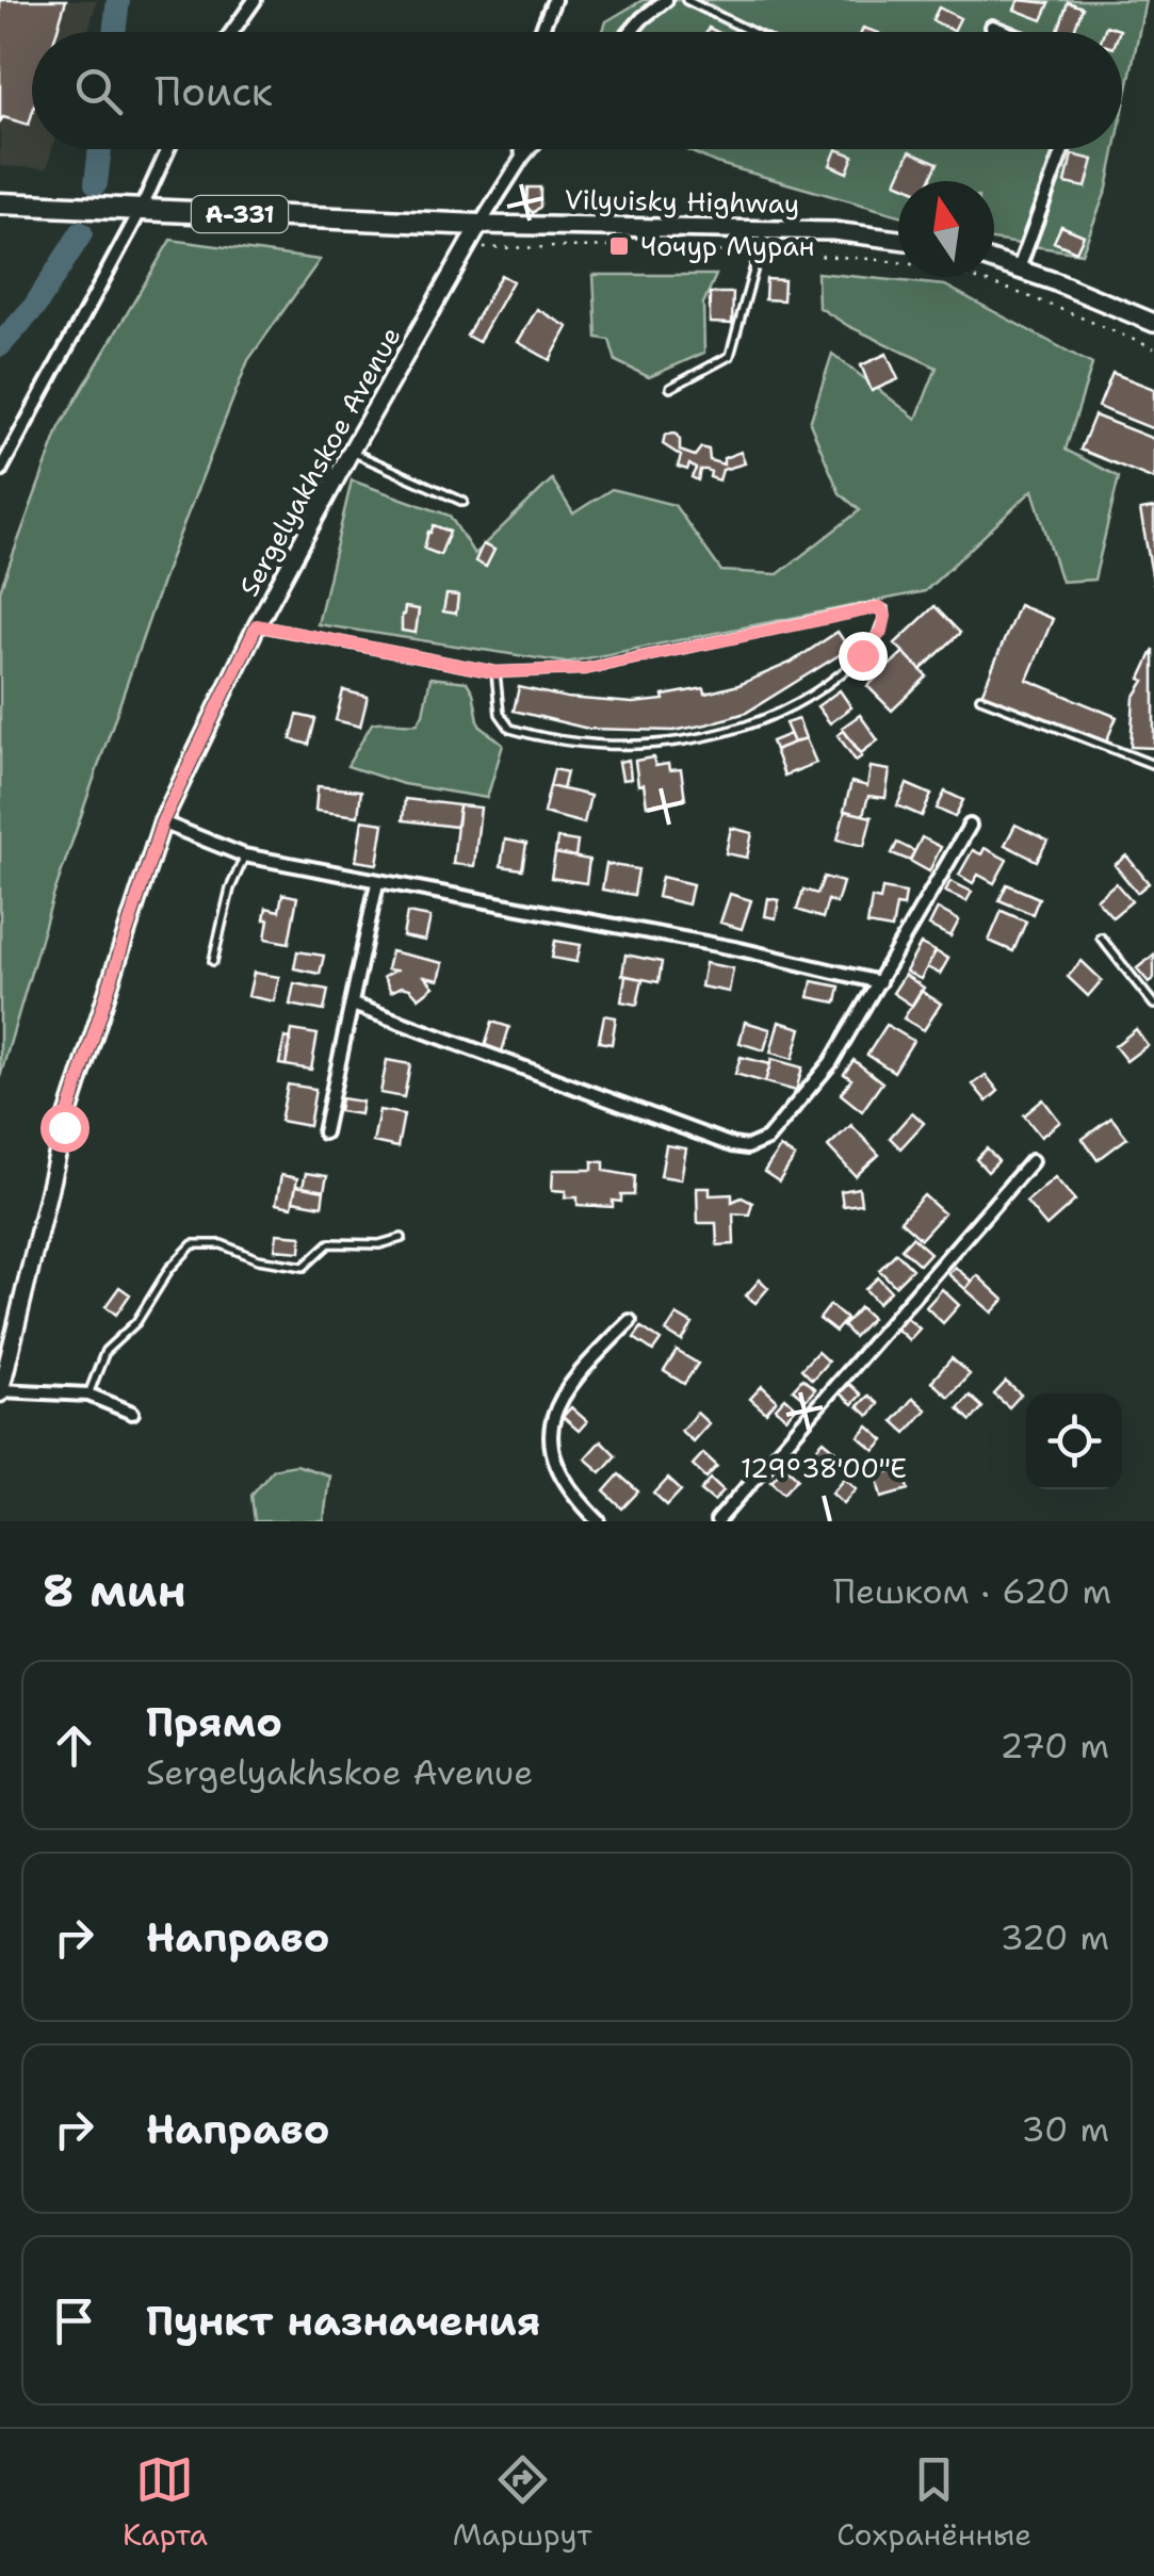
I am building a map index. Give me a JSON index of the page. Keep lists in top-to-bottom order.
{
  "streets": {
    "highway": ["Vilyuisky Highway", "А-331"],
    "main road": ["Sergelyakhskoe Avenue"]
  },
  "crossings": [
    ["Vilyuisky Highway", "Sergelyakhskoe Avenue"]
  ],
  "places": {
    "transit": ["Чочур Муран"]
  },
  "north": "top",
  "page": {
    "search": "Поиск",
    "heading": ["8 мин", "Пешком · 620 m"],
    "list": [
      ["Прямо", "Sergelyakhskoe Avenue", "270 m"],
      ["Направо", "320 m"],
      ["Направо", "30 m"],
      "Пункт назначения"
    ],
    "nav": ["Карта", "Маршрут", "Сохранённые"]
  },
  "coordinates": ["129°38'00\"E"]
}
